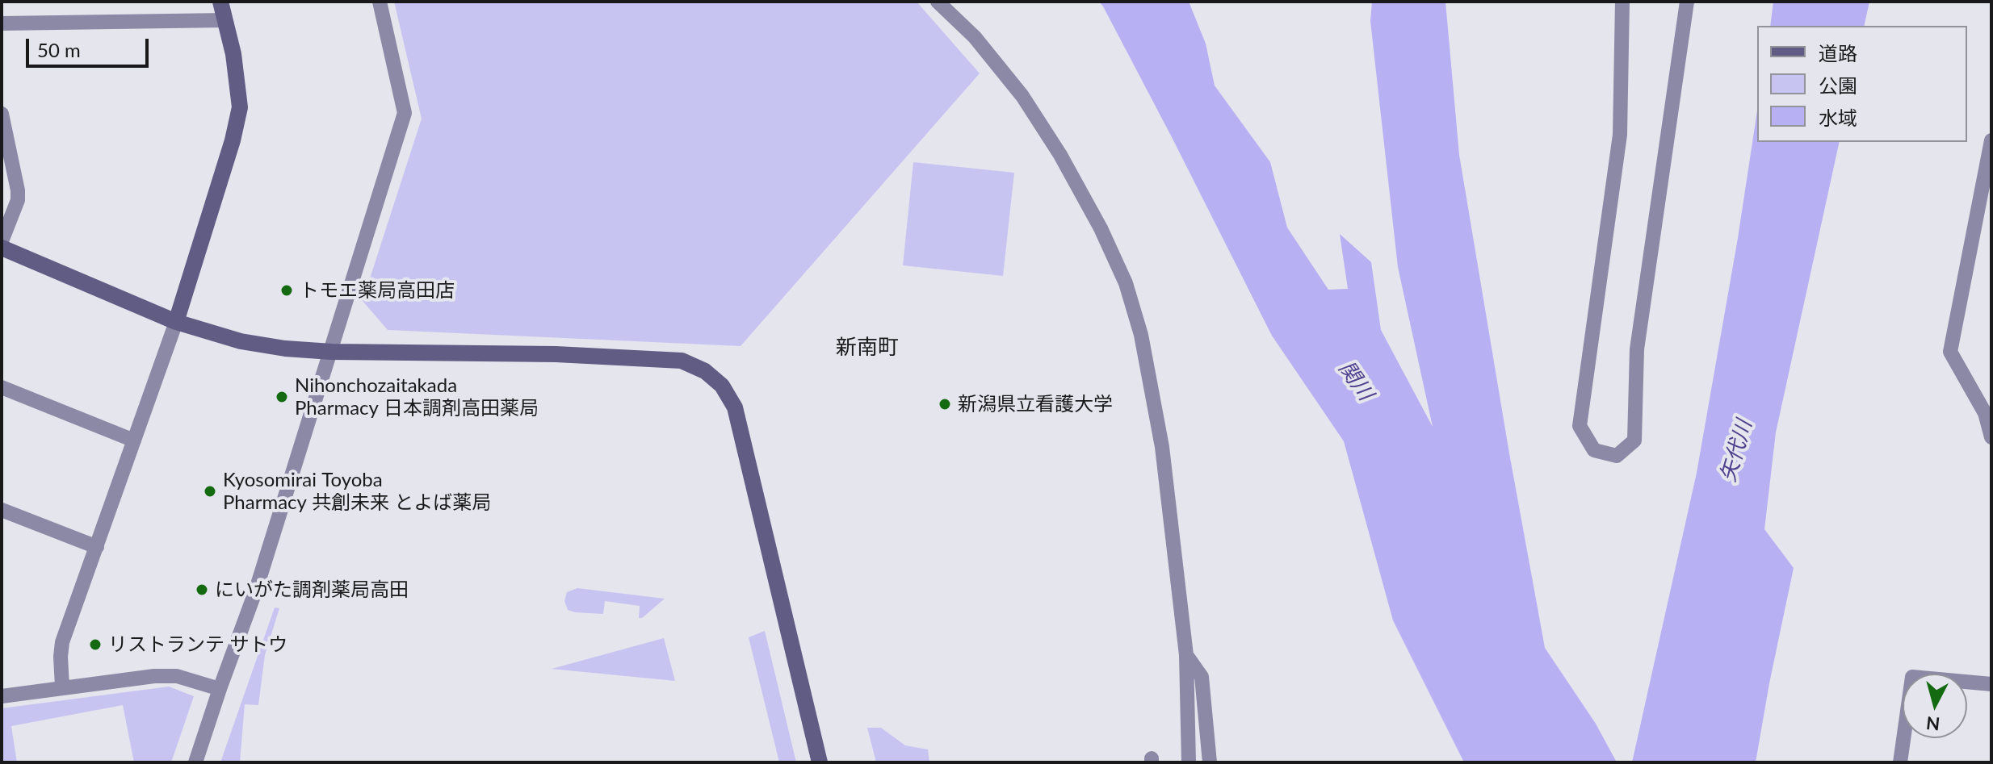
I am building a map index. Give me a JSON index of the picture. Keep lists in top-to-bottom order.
{
  "districts": ["新南町"],
  "water": ["関川", "矢代川"],
  "places": [
    "トモエ薬局高田店",
    "Nihonchozaitakada Pharmacy 日本調剤高田薬局",
    "新潟県立看護大学",
    "Kyosomirai Toyoba Pharmacy 共創未来 とよば薬局",
    "にいがた調剤薬局高田",
    "リストランテ サトウ"
  ],
  "legend": ["道路", "公園", "水域"],
  "scale_bar": "50 m",
  "north": "bottom"
}
